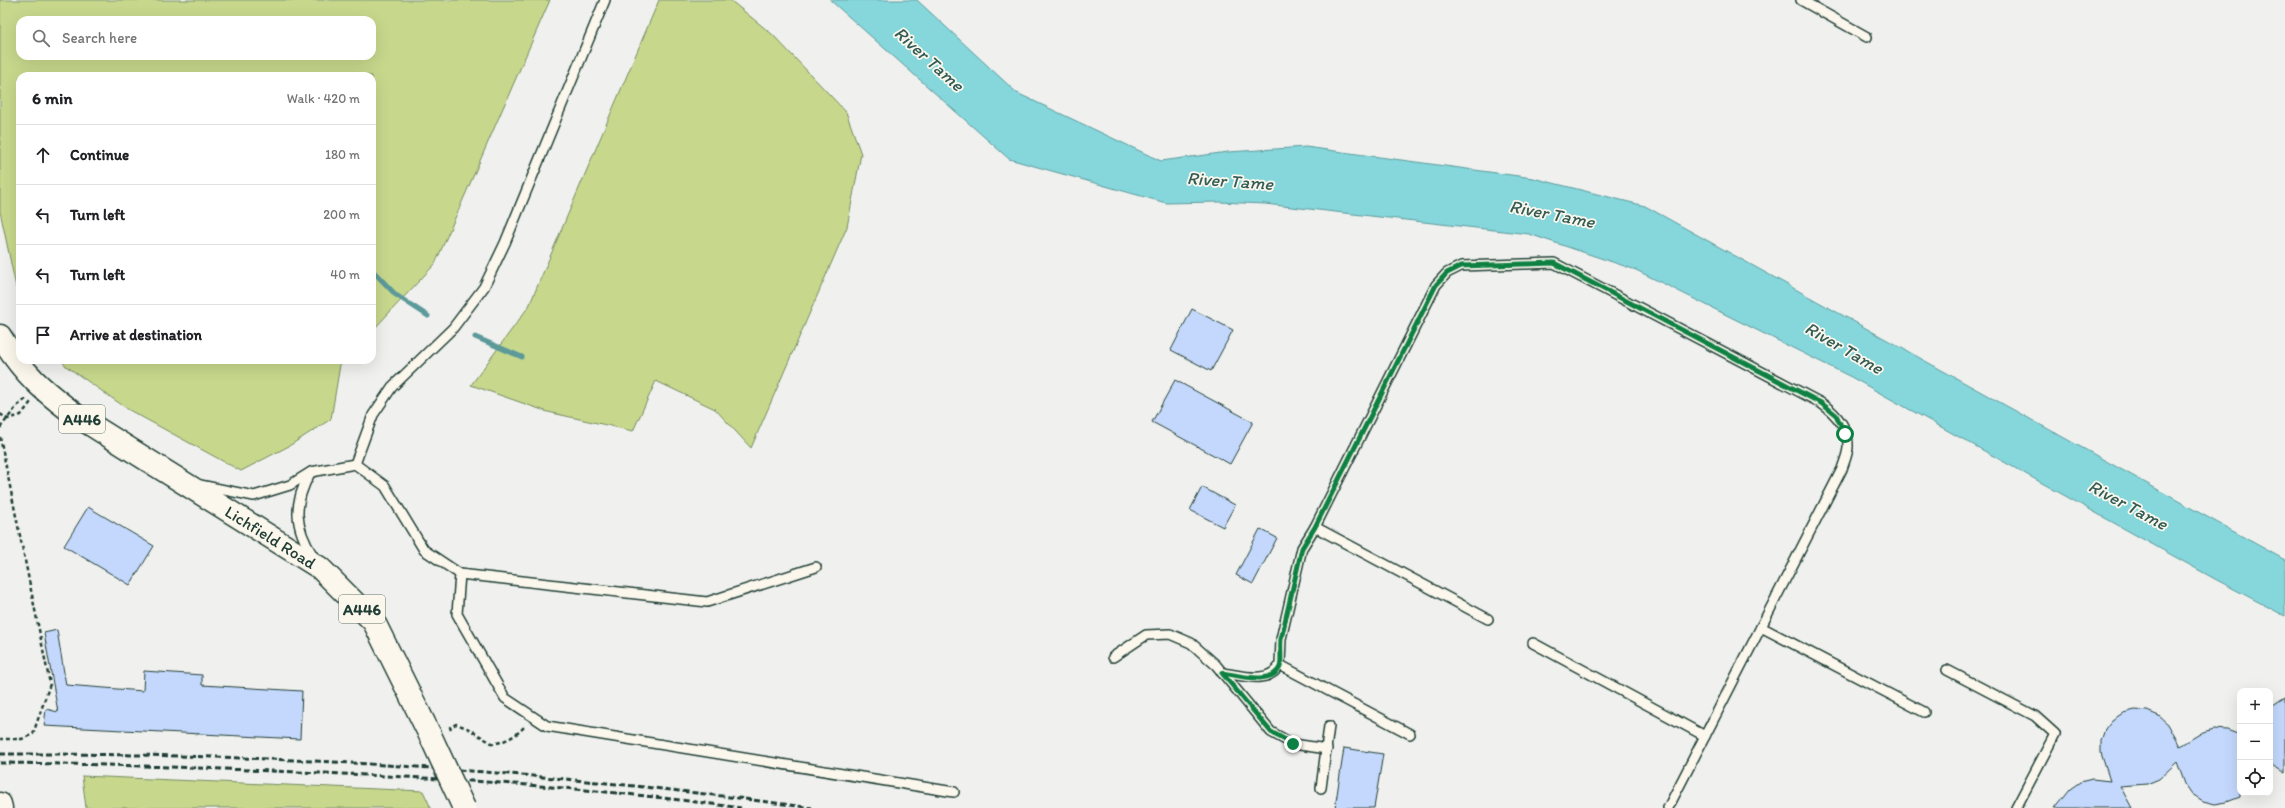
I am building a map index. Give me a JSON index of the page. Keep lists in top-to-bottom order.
{
  "streets": {
    "highway": ["A446", "Lichfield Road"]
  },
  "water": ["River Tame"],
  "page": {
    "search": "Search here",
    "heading": ["6 min", "Walk · 420 m"],
    "list": [
      ["Continue", "180 m"],
      ["Turn left", "200 m"],
      ["Turn left", "40 m"],
      "Arrive at destination"
    ],
    "map_buttons": ["+", "−"]
  }
}
